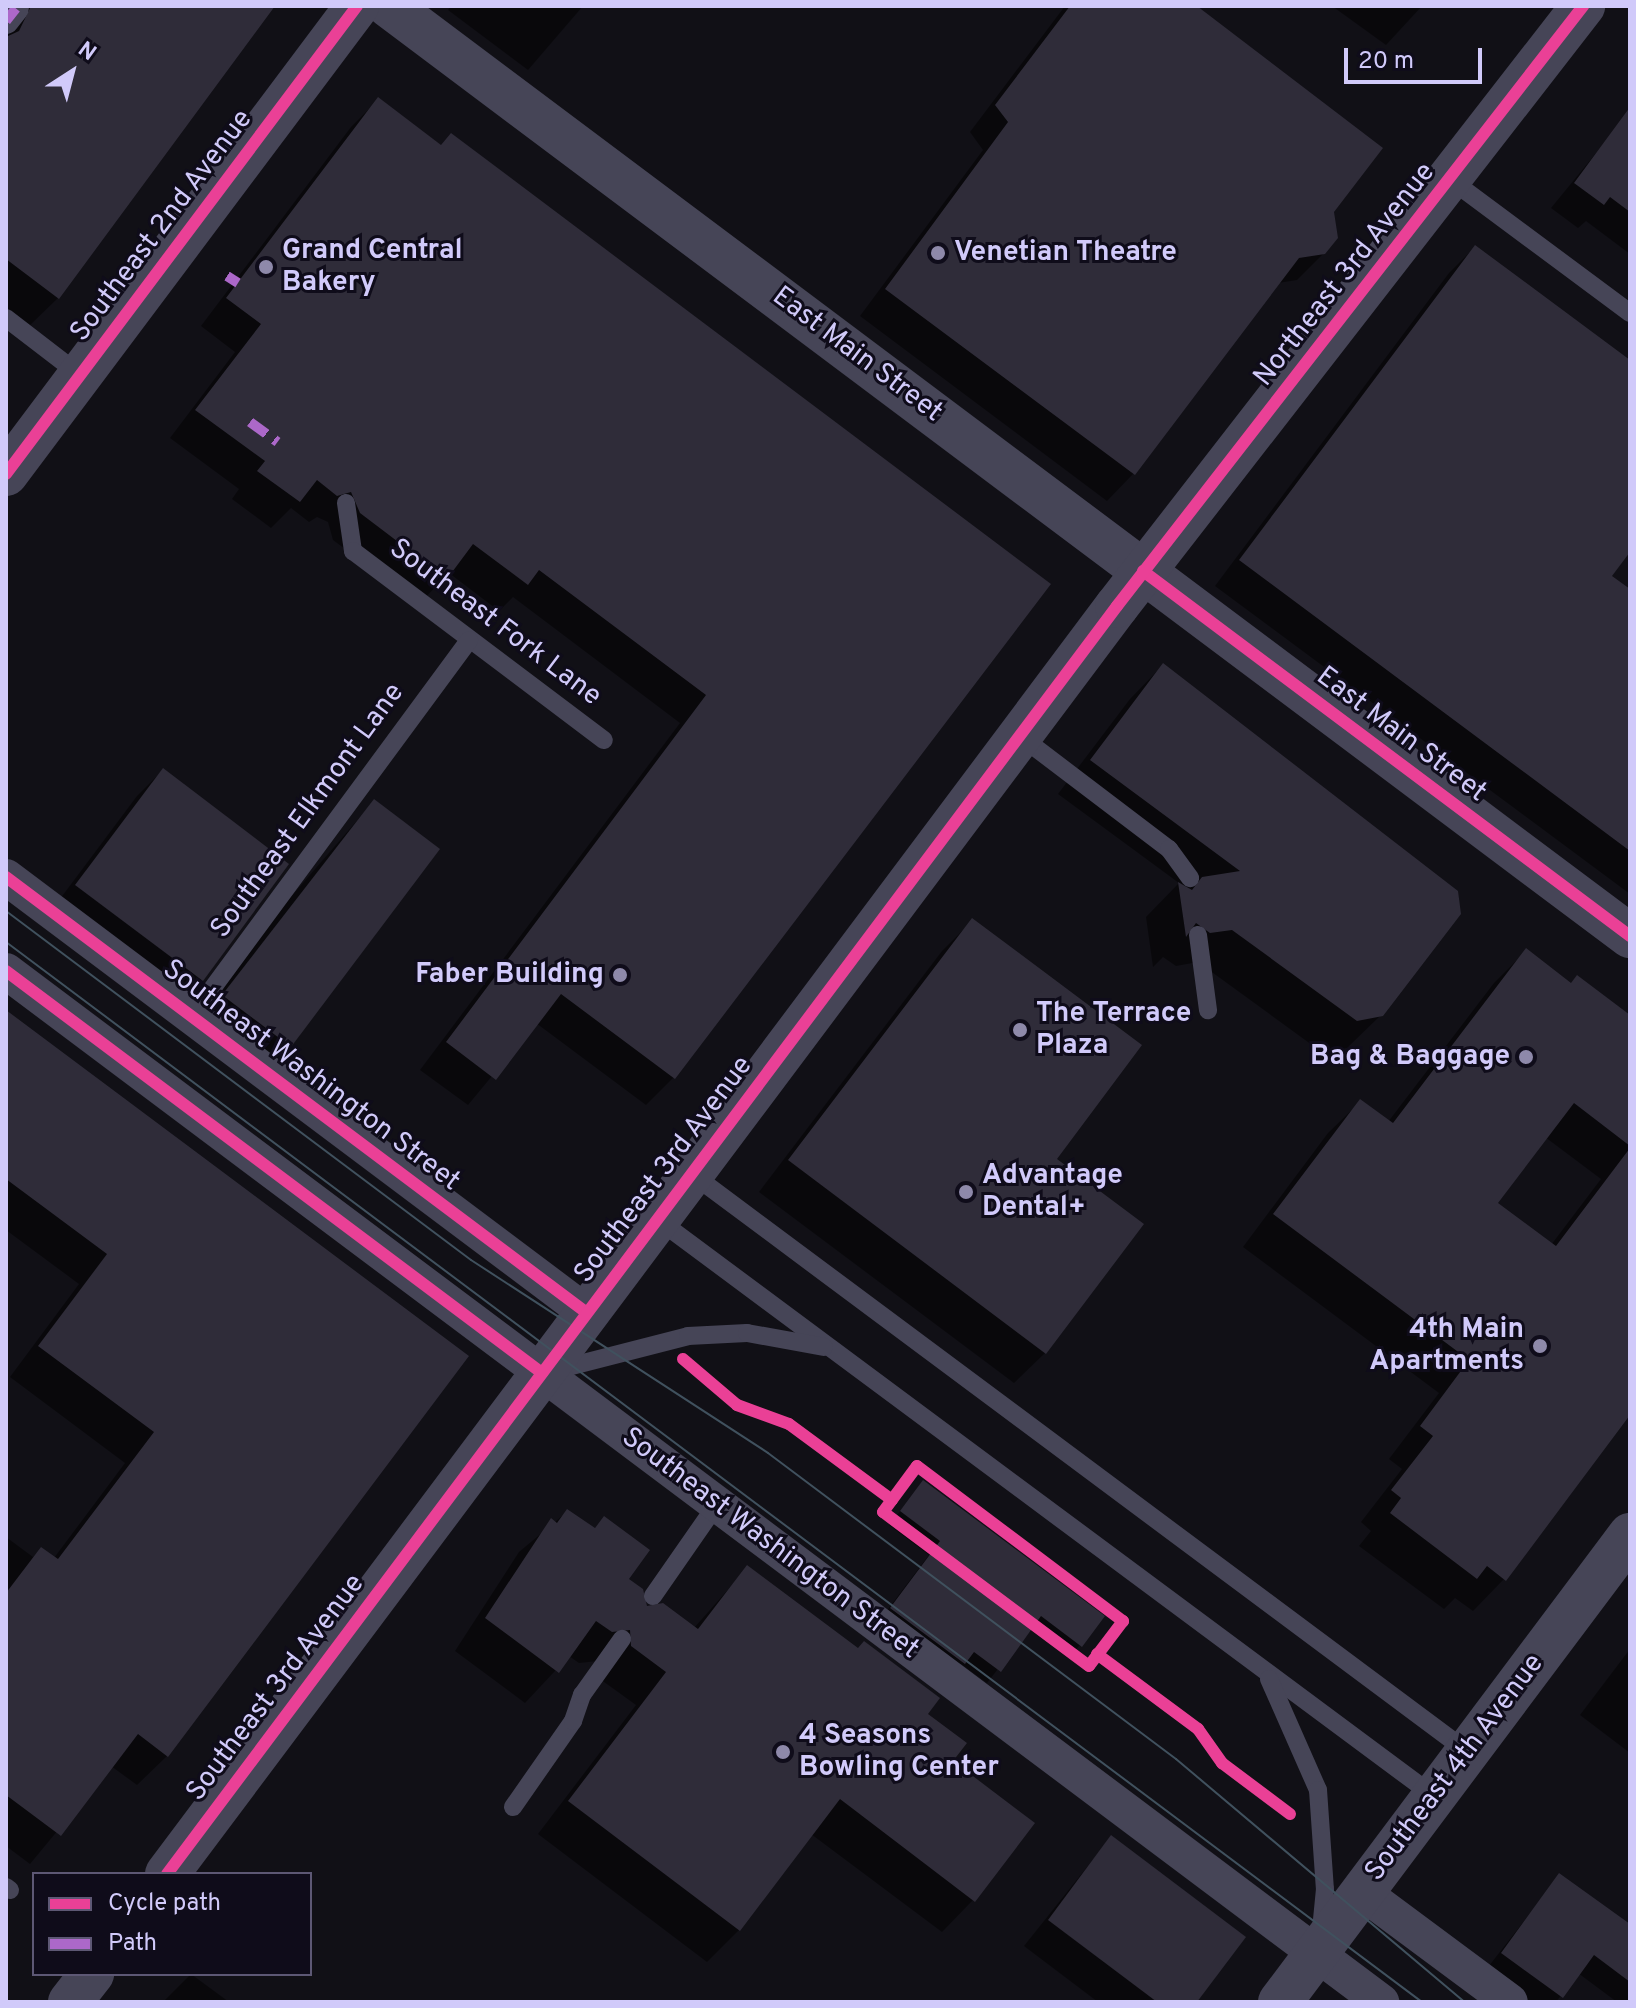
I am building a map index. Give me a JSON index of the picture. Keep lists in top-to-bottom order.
{
  "streets": {
    "street": [
      "Southeast 2nd Avenue",
      "Northeast 3rd Avenue",
      "East Main Street",
      "Southeast Washington Street",
      "Southeast 3rd Avenue",
      "Southeast 4th Avenue"
    ],
    "lane": ["Southeast Fork Lane", "Southeast Elkmont Lane"]
  },
  "crossings": [
    ["Northeast 3rd Avenue", "East Main Street"],
    ["Northeast 3rd Avenue", "Southeast 3rd Avenue"],
    ["East Main Street", "Southeast 3rd Avenue"],
    ["Southeast Fork Lane", "Southeast Elkmont Lane"],
    ["Southeast Elkmont Lane", "Southeast Washington Street"],
    ["Southeast Washington Street", "Southeast 3rd Avenue"],
    ["Southeast Washington Street", "Southeast 4th Avenue"]
  ],
  "places": [
    "Venetian Theatre",
    "Grand Central Bakery",
    "Faber Building",
    "The Terrace Plaza",
    "Bag & Baggage",
    "Advantage Dental+",
    "4th Main Apartments",
    "4 Seasons Bowling Center"
  ],
  "legend": ["Cycle path", "Path"],
  "scale_bar": "20 m",
  "north": "top right"
}
